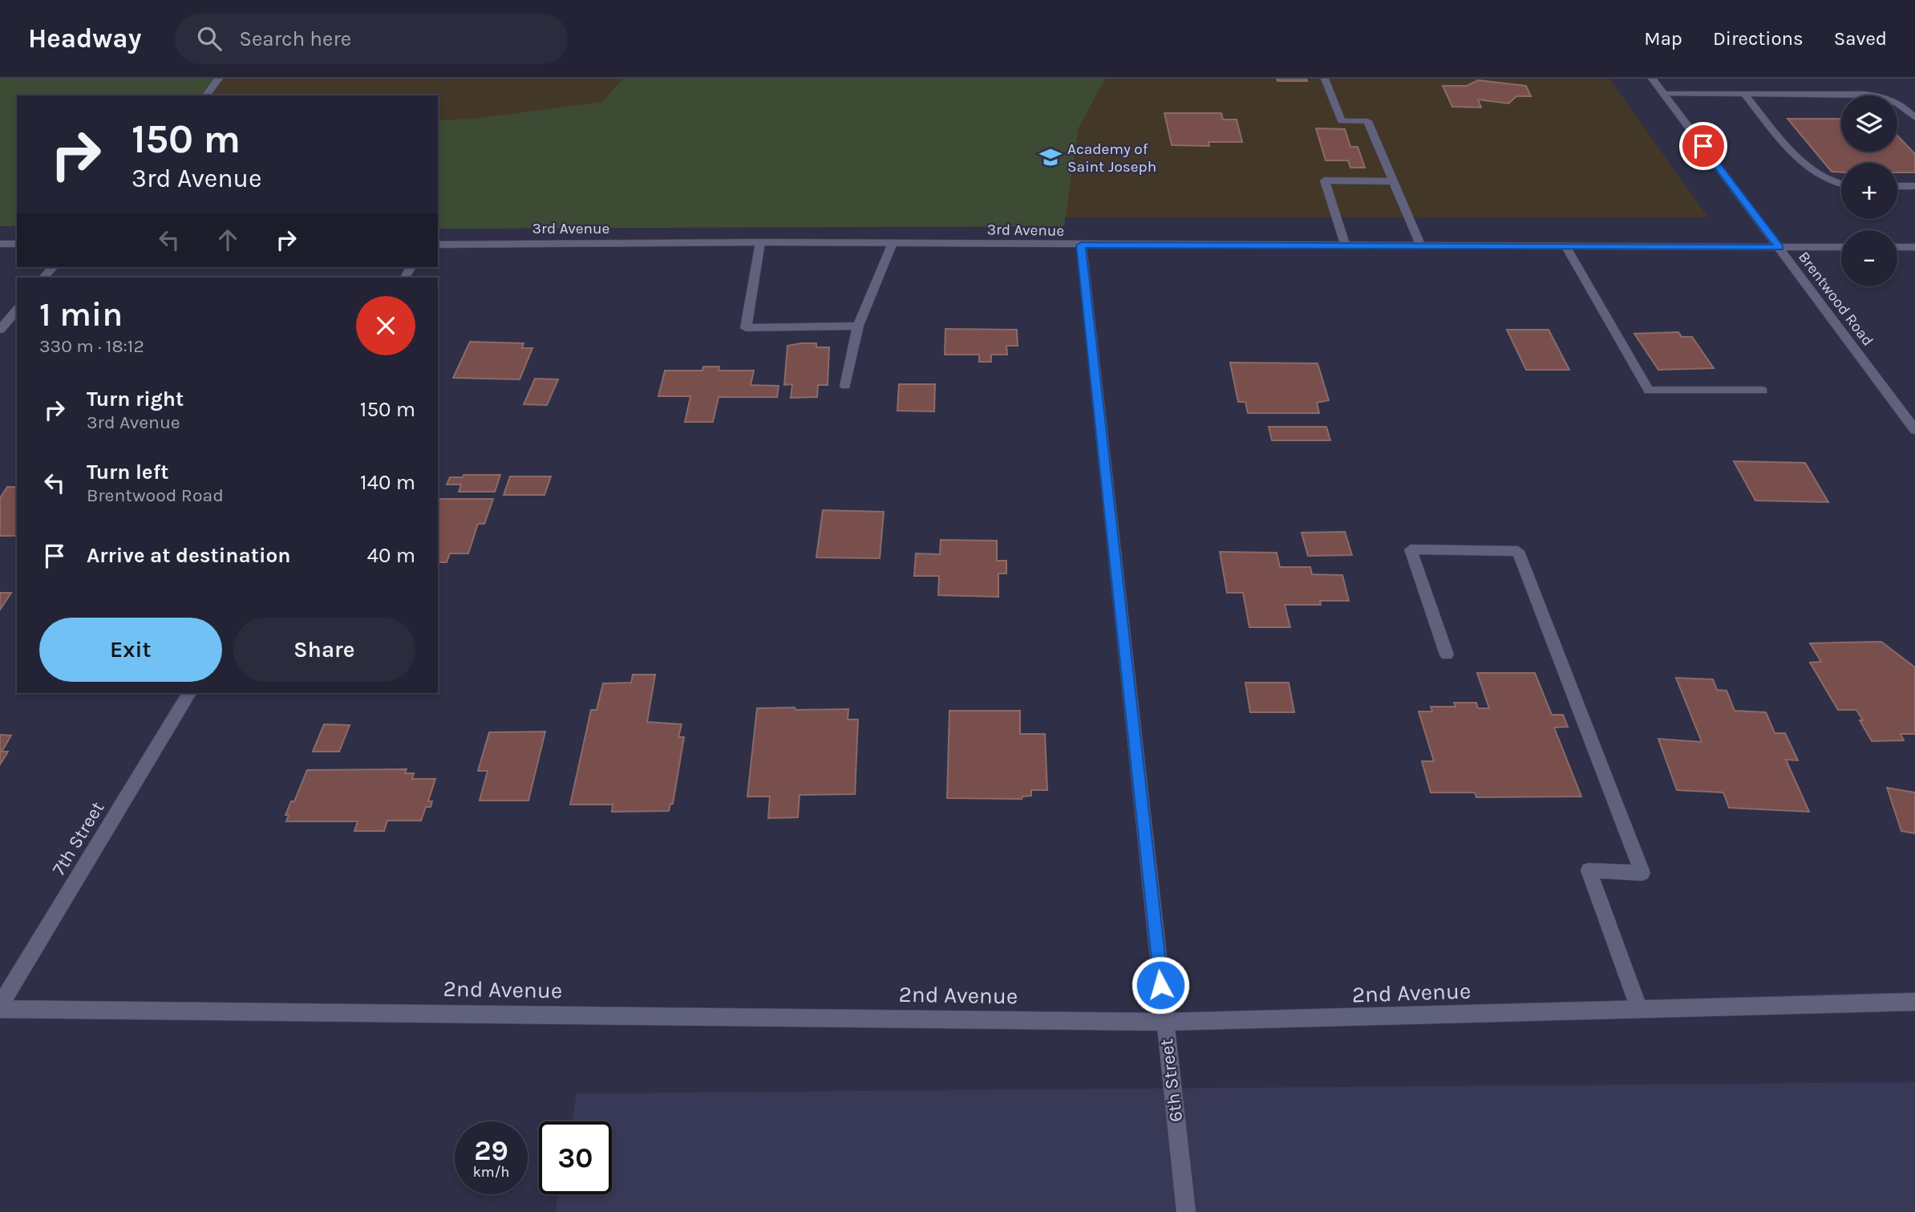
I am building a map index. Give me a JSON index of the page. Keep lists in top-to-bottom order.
{
  "streets": {
    "street": [
      "3rd Avenue",
      "Brentwood Road",
      "7th Street",
      "2nd Avenue",
      "6th Street"
    ]
  },
  "crossings": [
    ["3rd Avenue", "Brentwood Road"],
    ["3rd Avenue", "6th Street"],
    ["7th Street", "2nd Avenue"],
    ["2nd Avenue", "6th Street"]
  ],
  "places": {
    "school or university": ["Academy of Saint Joseph"]
  },
  "page": {
    "header": "Headway",
    "search": "Search here",
    "nav": ["Map", "Directions", "Saved"],
    "map_buttons": ["+", "−"],
    "turn": ["150 m", "3rd Avenue"],
    "heading": ["1 min", "330 m · 18:12"],
    "list": [
      {
        "name": "Turn right",
        "note": "3rd Avenue",
        "value": "150 m"
      },
      {
        "name": "Turn left",
        "note": "Brentwood Road",
        "value": "140 m"
      },
      {
        "name": "Arrive at destination",
        "value": "40 m"
      }
    ],
    "buttons": ["Exit", "Share"],
    "speed": "29 km/h",
    "limit": "30"
  }
}
